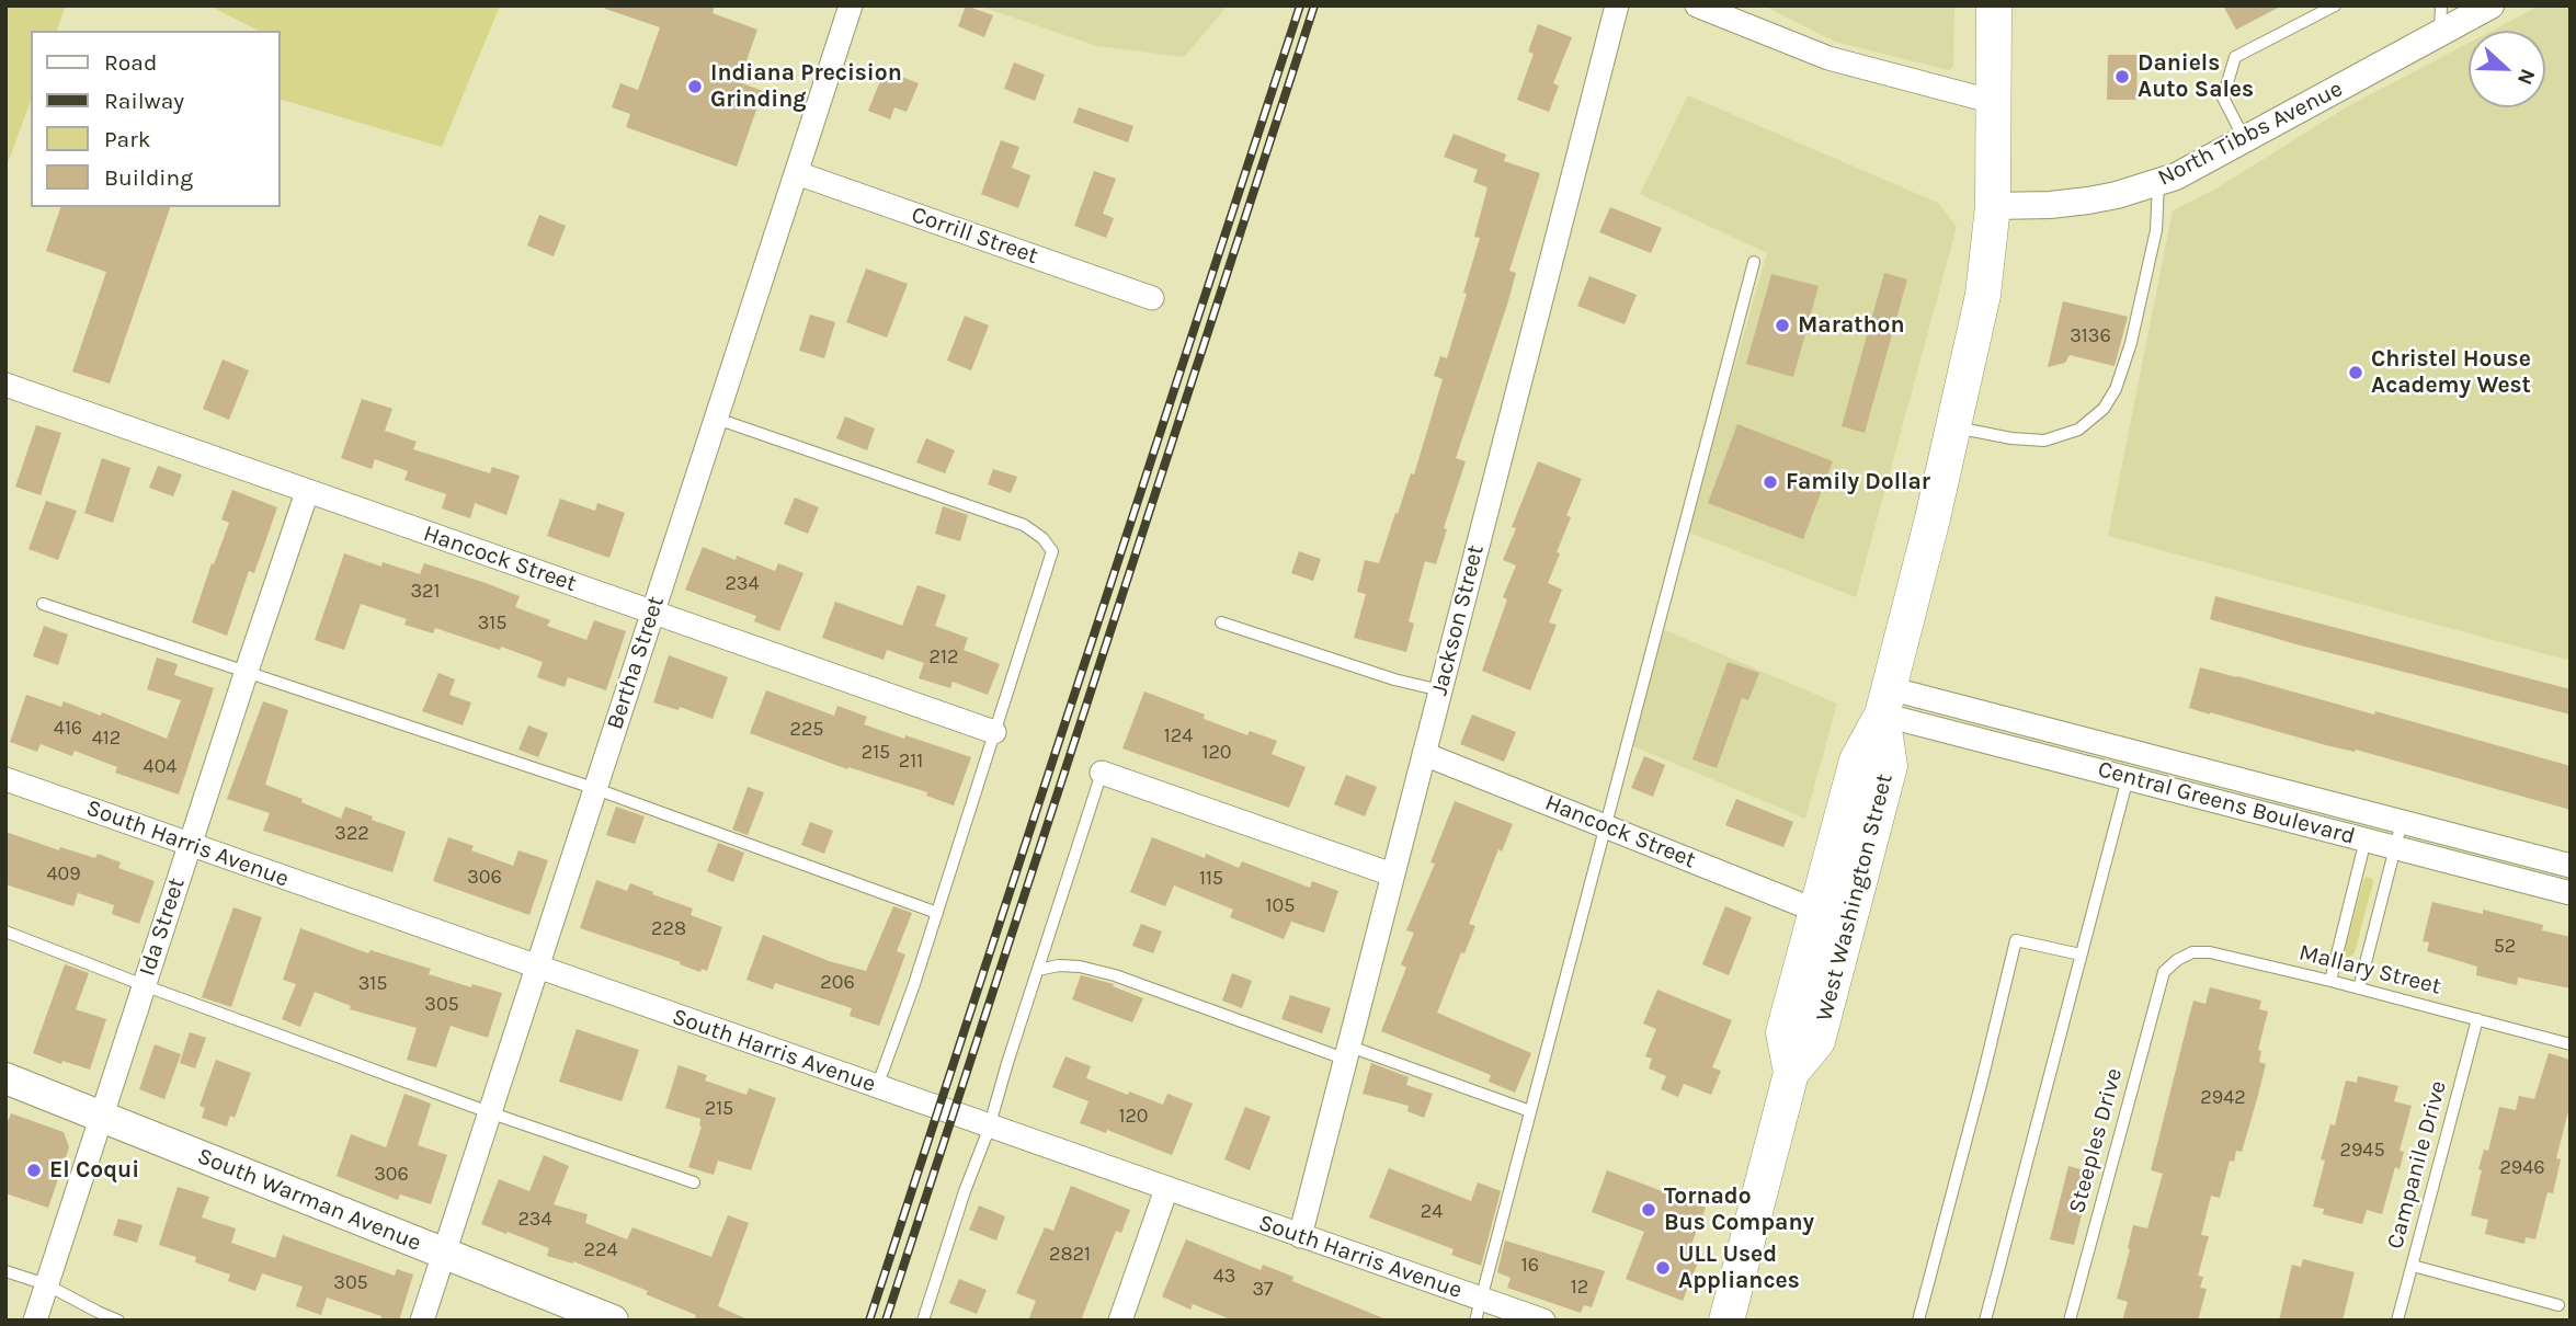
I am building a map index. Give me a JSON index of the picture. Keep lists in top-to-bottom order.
{
  "streets": {
    "main road": ["West Washington Street", "South Warman Avenue"],
    "street": [
      "North Tibbs Avenue",
      "Corrill Street",
      "Hancock Street",
      "Jackson Street",
      "Bertha Street",
      "Central Greens Boulevard",
      "South Harris Avenue",
      "Ida Street"
    ],
    "lane": ["Mallary Street", "Steeples Drive", "Campanile Drive"]
  },
  "crossings": [
    ["North Tibbs Avenue", "West Washington Street"],
    ["Corrill Street", "Bertha Street"],
    ["Hancock Street", "Jackson Street"],
    ["Hancock Street", "Bertha Street"],
    ["Hancock Street", "West Washington Street"],
    ["Hancock Street", "Ida Street"],
    ["Jackson Street", "South Harris Avenue"],
    ["Bertha Street", "South Harris Avenue"],
    ["Bertha Street", "South Warman Avenue"],
    ["Central Greens Boulevard", "West Washington Street"],
    ["South Harris Avenue", "Ida Street"],
    ["Ida Street", "South Warman Avenue"],
    ["Mallary Street", "Steeples Drive"],
    ["Mallary Street", "Campanile Drive"]
  ],
  "places": [
    "Daniels Auto Sales",
    "Indiana Precision Grinding",
    "Marathon",
    "Christel House Academy West",
    "Family Dollar",
    "El Coqui",
    "Tornado Bus Company",
    "ULL Used Appliances"
  ],
  "house_numbers": [
    "3136",
    "234",
    "321",
    "315",
    "212",
    "416",
    "225",
    "124",
    "412",
    "215",
    "120",
    "211",
    "404",
    "322",
    "409",
    "306",
    "115",
    "105",
    "228",
    "52",
    "206",
    "315",
    "305",
    "2942",
    "215",
    "120",
    "2945",
    "2946",
    "306",
    "24",
    "234",
    "224",
    "2821",
    "16",
    "43",
    "305",
    "12",
    "37"
  ],
  "legend": [
    "Road",
    "Railway",
    "Park",
    "Building"
  ],
  "north": "right"
}
